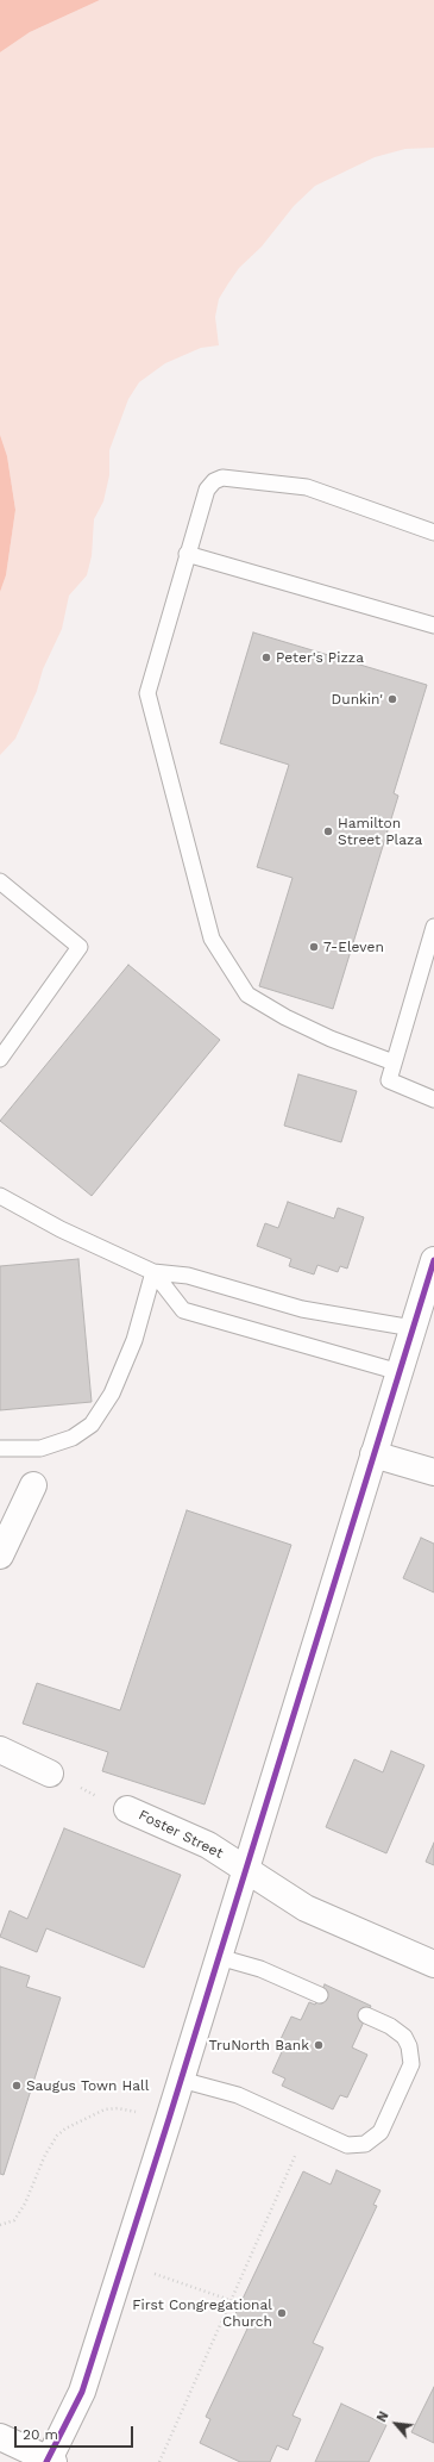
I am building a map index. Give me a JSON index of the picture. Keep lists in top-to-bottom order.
{
  "streets": {
    "main road": ["Foster Street"]
  },
  "places": [
    "Peter's Pizza",
    "Dunkin'",
    "Hamilton Street Plaza",
    "7-Eleven",
    "TruNorth Bank",
    "Saugus Town Hall",
    "First Congregational Church"
  ],
  "scale_bar": "20 m",
  "north": "top left"
}
